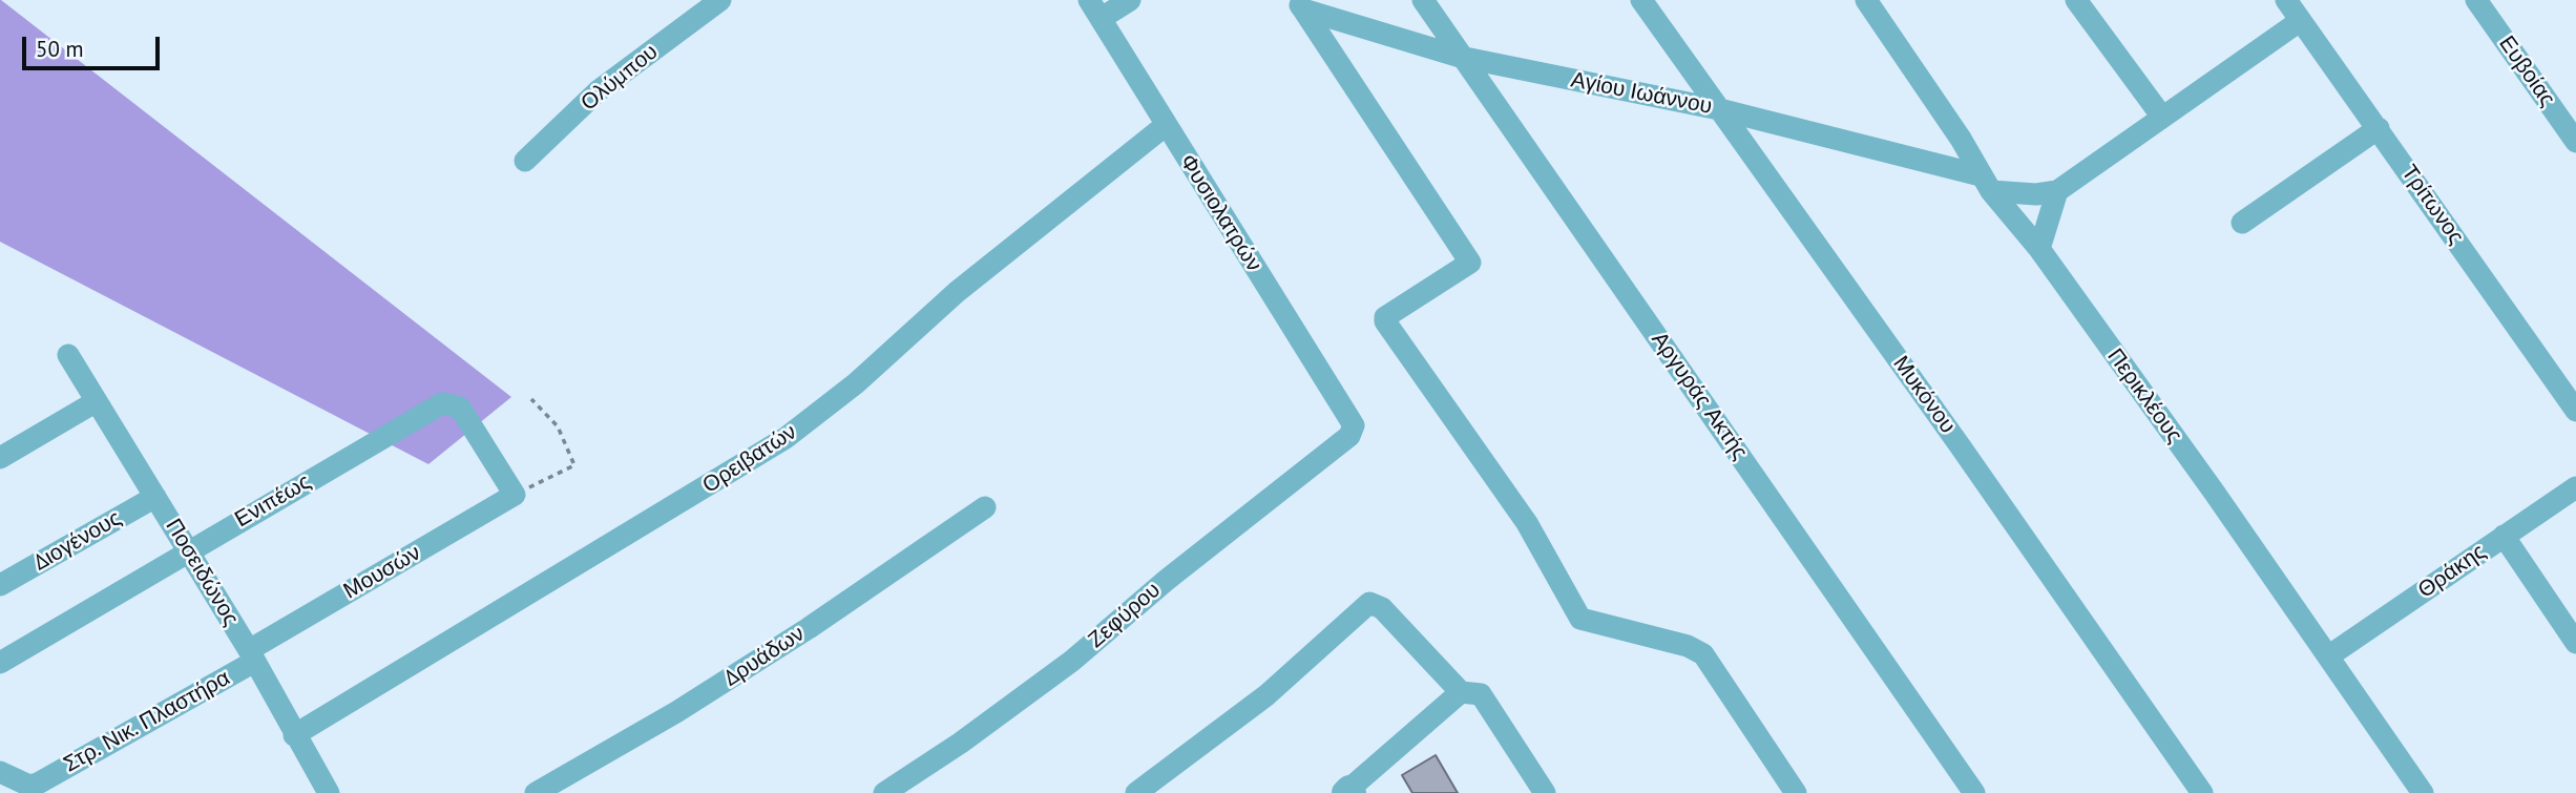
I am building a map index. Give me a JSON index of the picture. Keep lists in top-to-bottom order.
{
  "streets": {
    "street": [
      "Ευβοίας",
      "Ολύμπου",
      "Αγίου Ιωάννου",
      "Τρίτωνος",
      "Φυσιολατρών",
      "Μυκόνου",
      "Αργυράς Ακτής",
      "Περικλέους",
      "Ορειβατών",
      "Ενιπέως",
      "Διογένους",
      "Θράκης",
      "Ποσειδώνος",
      "Μουσών",
      "Ζεφύρου",
      "Δρυάδων",
      "Στρ. Νικ. Πλαστήρα"
    ]
  },
  "crossings": [
    ["Αγίου Ιωάννου", "Μυκόνου"],
    ["Αγίου Ιωάννου", "Αργυράς Ακτής"],
    ["Αγίου Ιωάννου", "Περικλέους"],
    ["Φυσιολατρών", "Ορειβατών"],
    ["Φυσιολατρών", "Ζεφύρου"],
    ["Περικλέους", "Θράκης"],
    ["Ορειβατών", "Ποσειδώνος"],
    ["Ενιπέως", "Ποσειδώνος"],
    ["Ενιπέως", "Μουσών"],
    ["Διογένους", "Ποσειδώνος"],
    ["Ποσειδώνος", "Μουσών"],
    ["Ποσειδώνος", "Στρ. Νικ. Πλαστήρα"],
    ["Μουσών", "Στρ. Νικ. Πλαστήρα"]
  ],
  "scale_bar": "50 m"
}
